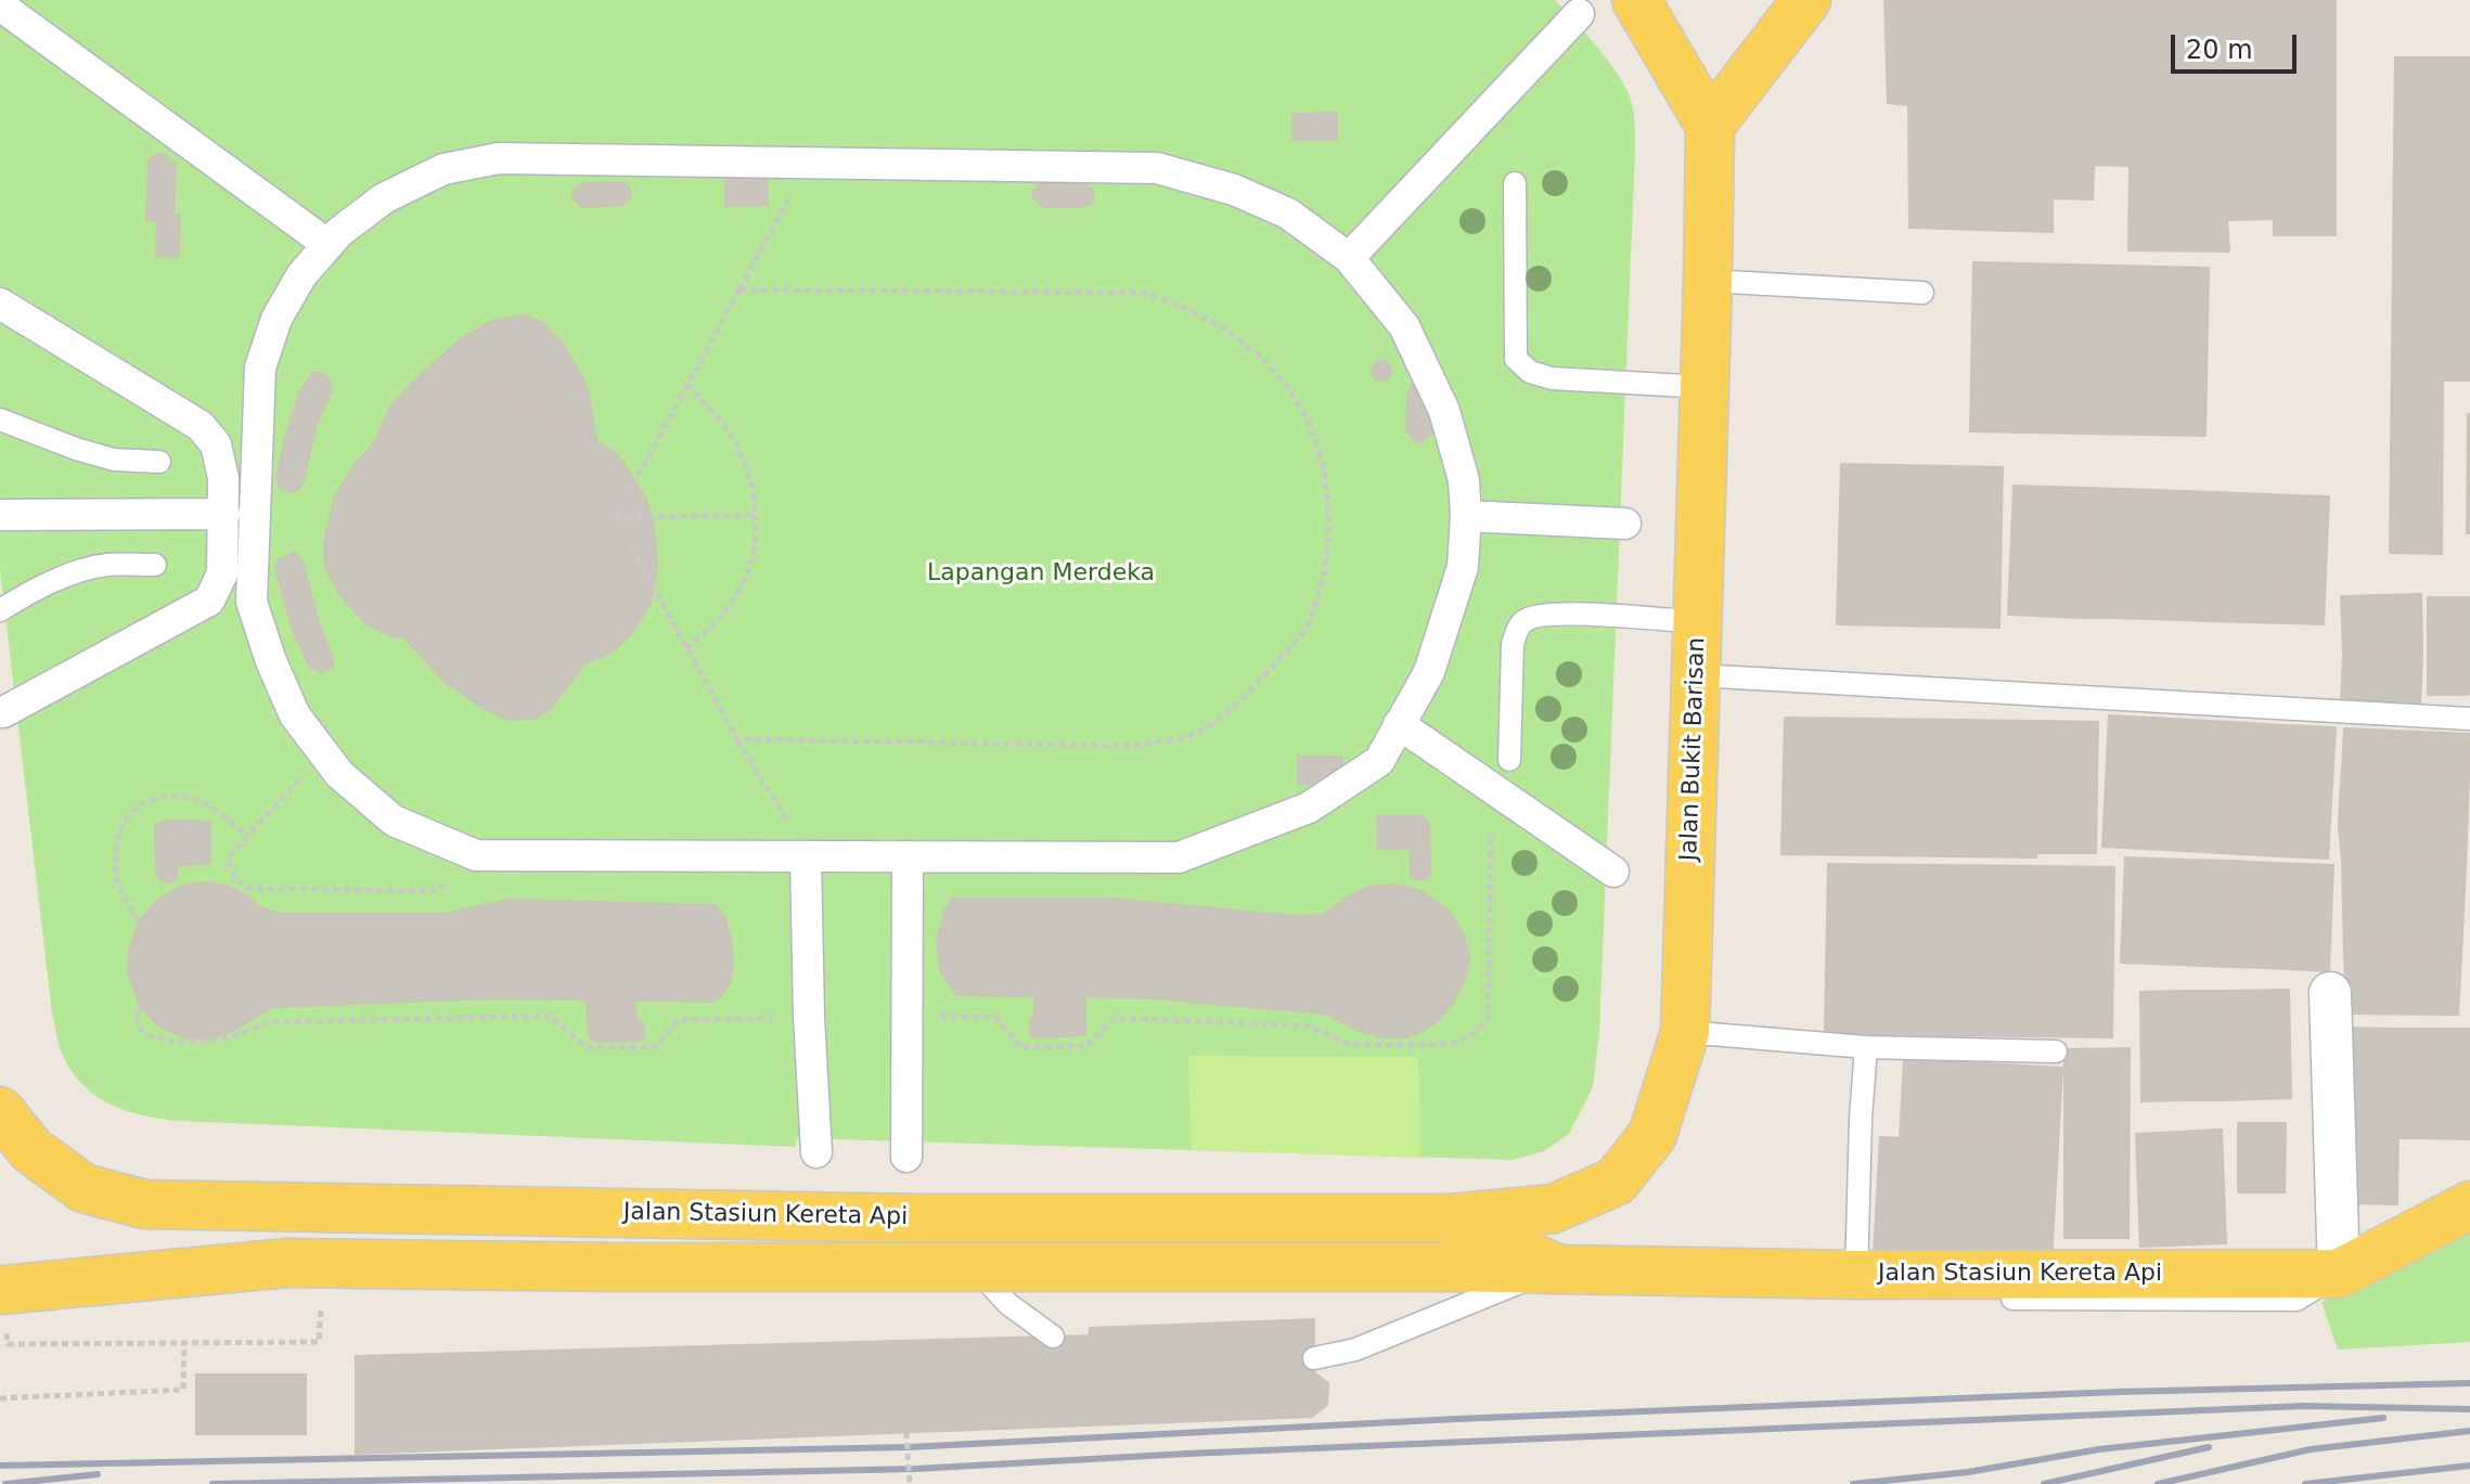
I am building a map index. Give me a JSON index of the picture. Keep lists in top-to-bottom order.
{
  "streets": {
    "main road": ["Jalan Bukit Barisan", "Jalan Stasiun Kereta Api"]
  },
  "crossings": [
    ["Jalan Bukit Barisan", "Jalan Stasiun Kereta Api"]
  ],
  "parks": ["Lapangan Merdeka"],
  "scale_bar": "20 m"
}
